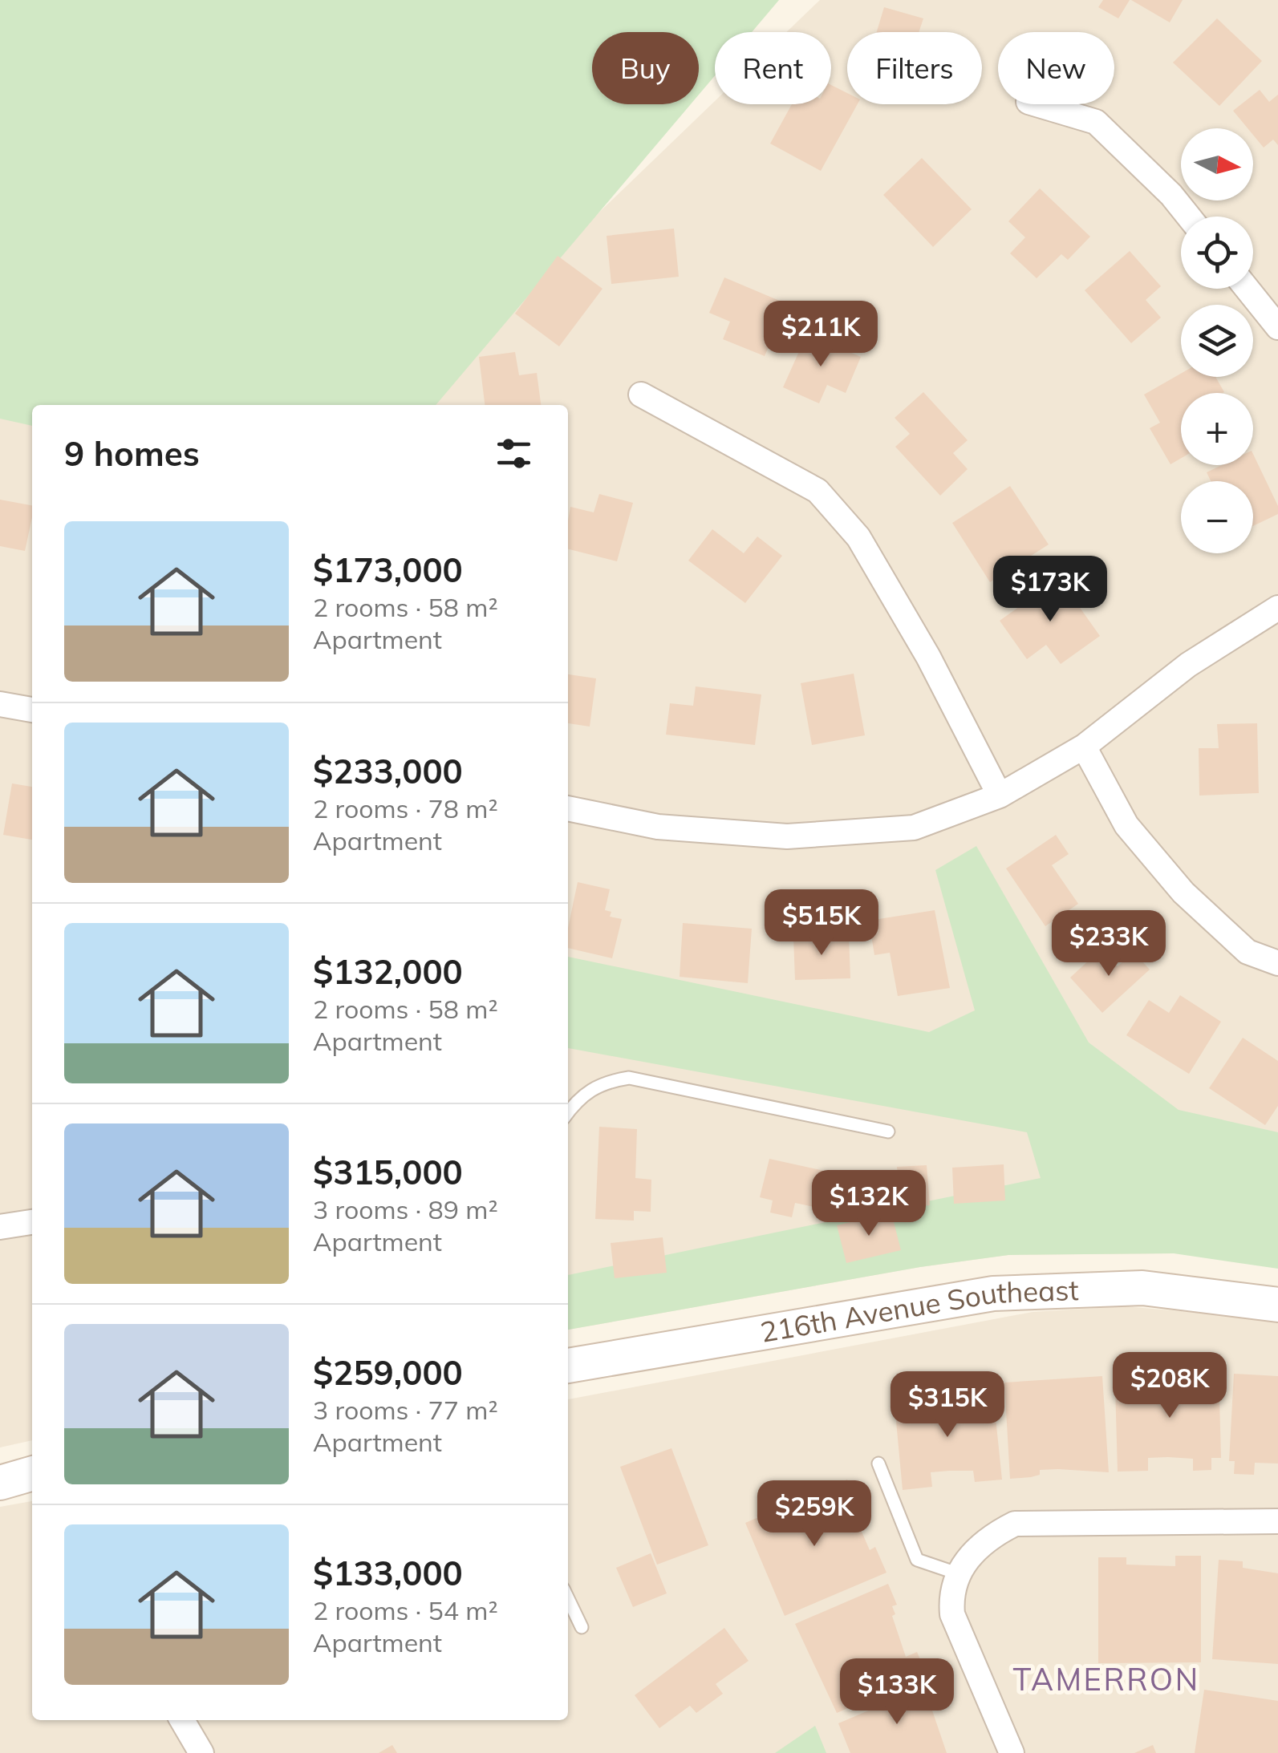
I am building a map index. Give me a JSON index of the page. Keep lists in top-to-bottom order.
{
  "streets": {
    "street": ["216th Avenue Southeast"]
  },
  "districts": ["TAMERRON"],
  "north": "right",
  "page": {
    "chip": [
      "Buy",
      "Rent",
      "Filters",
      "New"
    ],
    "map_buttons": ["+", "−"],
    "price": [
      "$211K",
      "$173K",
      "$515K",
      "$233K",
      "$132K",
      "$208K",
      "$315K",
      "$259K",
      "$133K"
    ],
    "heading": "9 homes",
    "list": [
      {
        "name": "$173,000",
        "note": "2 rooms · 58 m² · Apartment"
      },
      {
        "name": "$233,000",
        "note": "2 rooms · 78 m² · Apartment"
      },
      {
        "name": "$132,000",
        "note": "2 rooms · 58 m² · Apartment"
      },
      {
        "name": "$315,000",
        "note": "3 rooms · 89 m² · Apartment"
      },
      {
        "name": "$259,000",
        "note": "3 rooms · 77 m² · Apartment"
      },
      {
        "name": "$133,000",
        "note": "2 rooms · 54 m² · Apartment"
      }
    ]
  }
}
